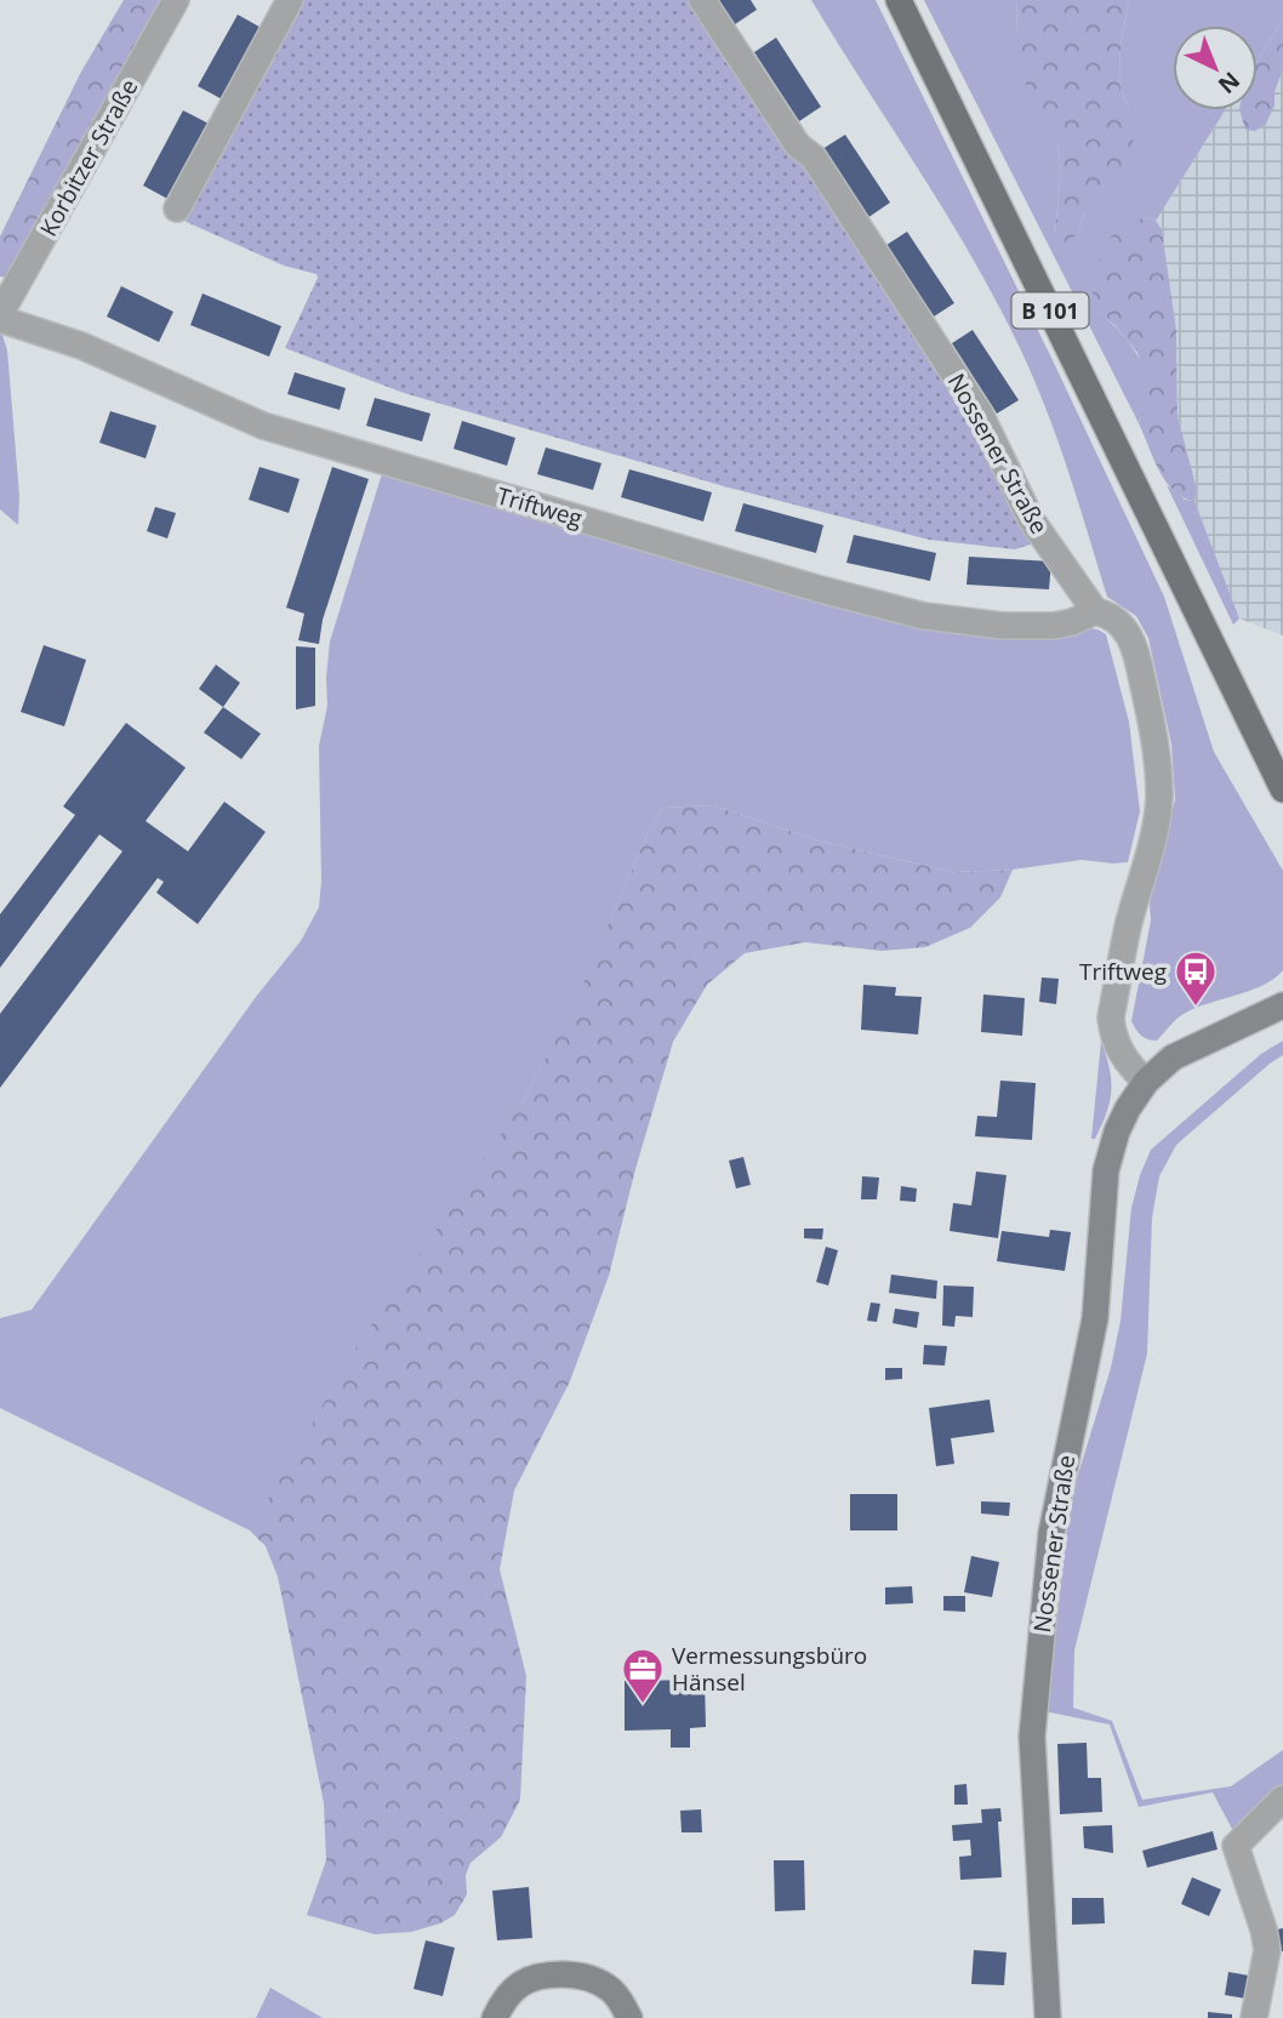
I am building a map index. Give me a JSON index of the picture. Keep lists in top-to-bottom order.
{
  "streets": {
    "main road": ["B 101"],
    "street": ["Korbitzer Straße", "Nossener Straße", "Triftweg"]
  },
  "crossings": [
    ["Korbitzer Straße", "Triftweg"],
    ["Nossener Straße", "Triftweg"]
  ],
  "places": {
    "bus stop": ["Triftweg"],
    "office": ["Vermessungsbüro Hänsel"]
  },
  "north": "bottom right"
}
